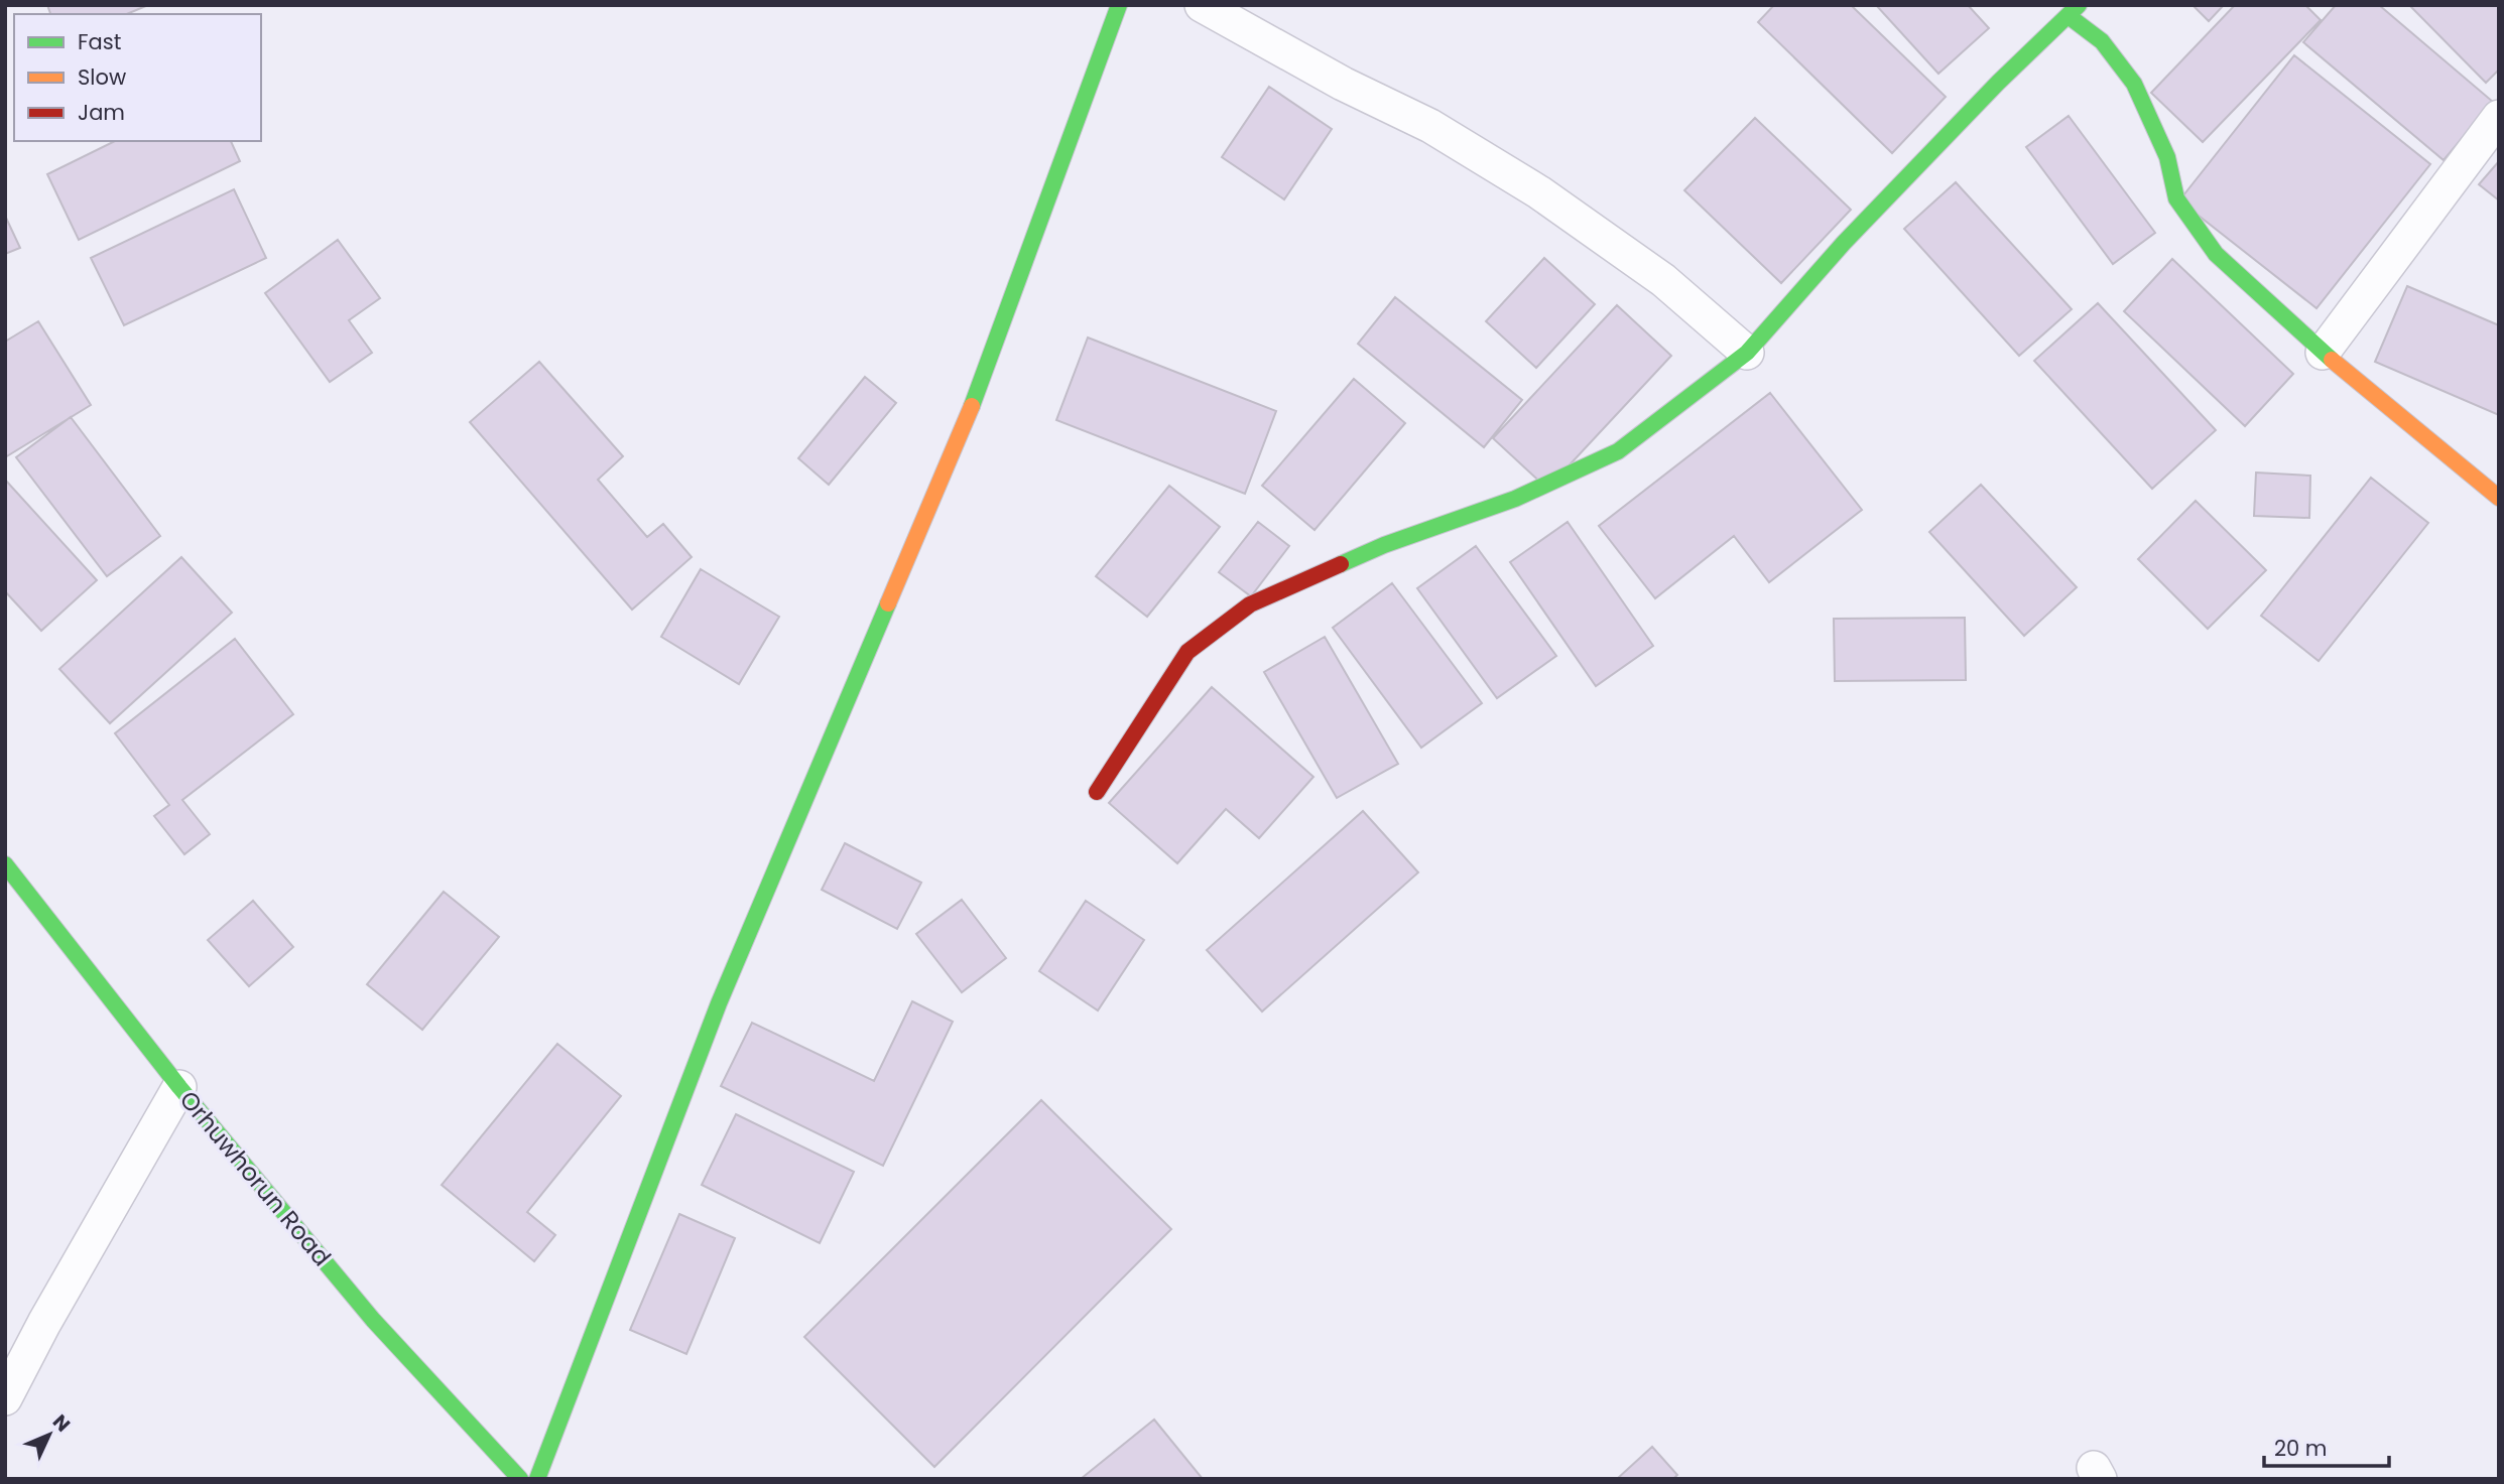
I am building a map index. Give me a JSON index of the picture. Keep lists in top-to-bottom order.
{
  "streets": {
    "street": ["Orhuwhorun Road"]
  },
  "legend": ["Fast", "Slow", "Jam"],
  "scale_bar": "20 m",
  "north": "top right"
}
